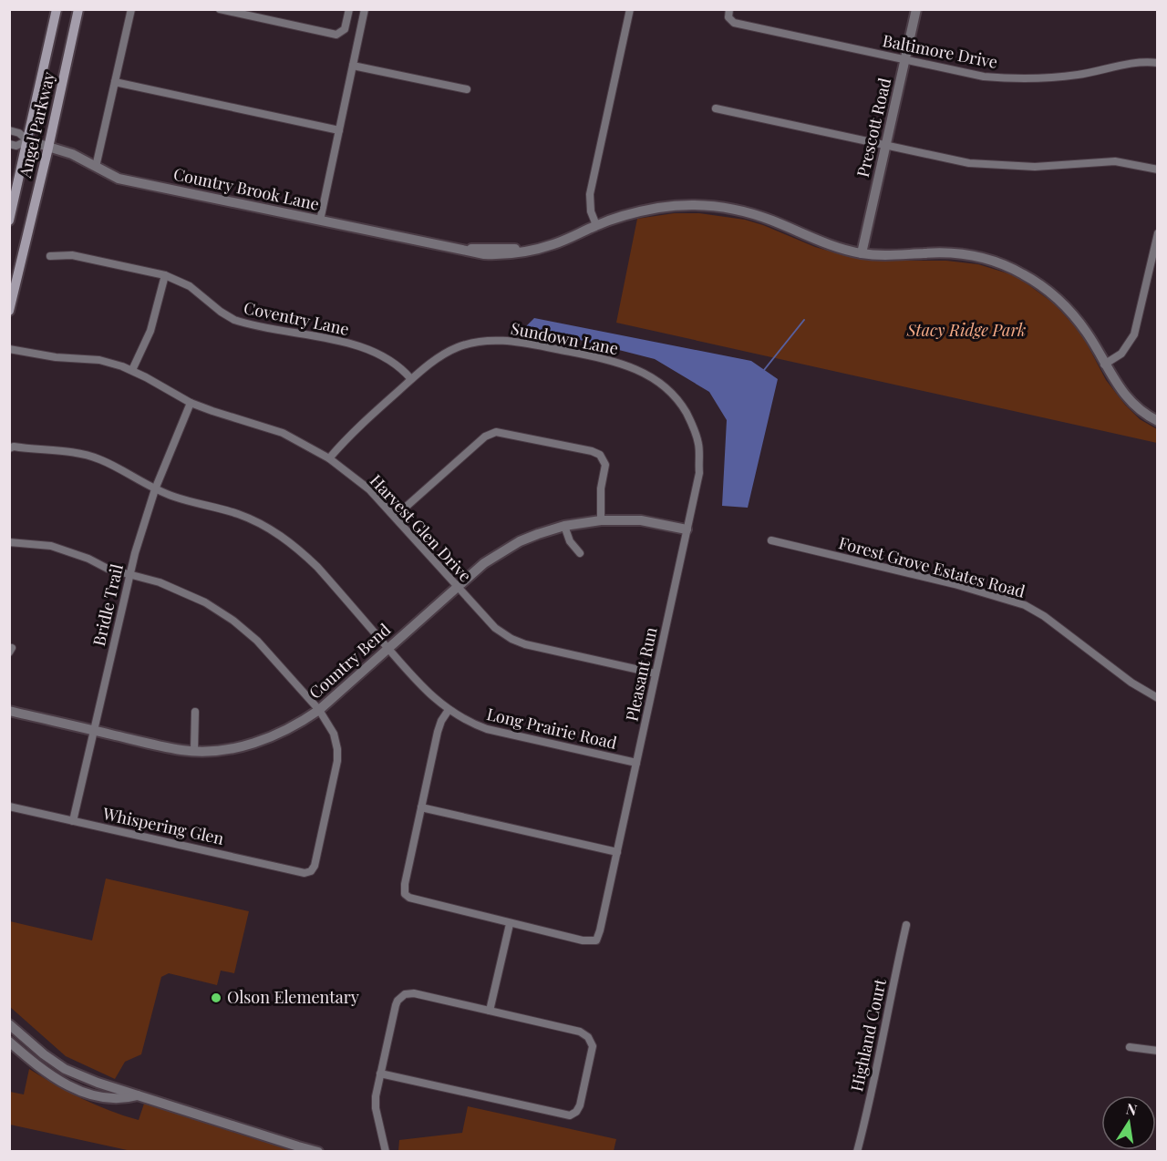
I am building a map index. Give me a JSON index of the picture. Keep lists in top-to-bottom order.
{
  "streets": {
    "main road": ["Angel Parkway"],
    "street": [
      "Baltimore Drive",
      "Prescott Road",
      "Country Brook Lane",
      "Coventry Lane",
      "Sundown Lane",
      "Harvest Glen Drive",
      "Forest Grove Estates Road",
      "Bridle Trail",
      "Country Bend",
      "Pleasant Run",
      "Long Prairie Road",
      "Whispering Glen",
      "Highland Court"
    ]
  },
  "crossings": [
    ["Baltimore Drive", "Prescott Road"],
    ["Angel Parkway", "Country Brook Lane"],
    ["Prescott Road", "Country Brook Lane"],
    ["Coventry Lane", "Sundown Lane"],
    ["Sundown Lane", "Harvest Glen Drive"],
    ["Sundown Lane", "Pleasant Run"],
    ["Harvest Glen Drive", "Bridle Trail"],
    ["Harvest Glen Drive", "Country Bend"],
    ["Harvest Glen Drive", "Pleasant Run"],
    ["Bridle Trail", "Country Bend"],
    ["Bridle Trail", "Long Prairie Road"],
    ["Bridle Trail", "Whispering Glen"],
    ["Country Bend", "Pleasant Run"],
    ["Country Bend", "Long Prairie Road"],
    ["Country Bend", "Whispering Glen"],
    ["Pleasant Run", "Long Prairie Road"]
  ],
  "parks": ["Stacy Ridge Park"],
  "places": ["Olson Elementary"],
  "north": "top"
}
